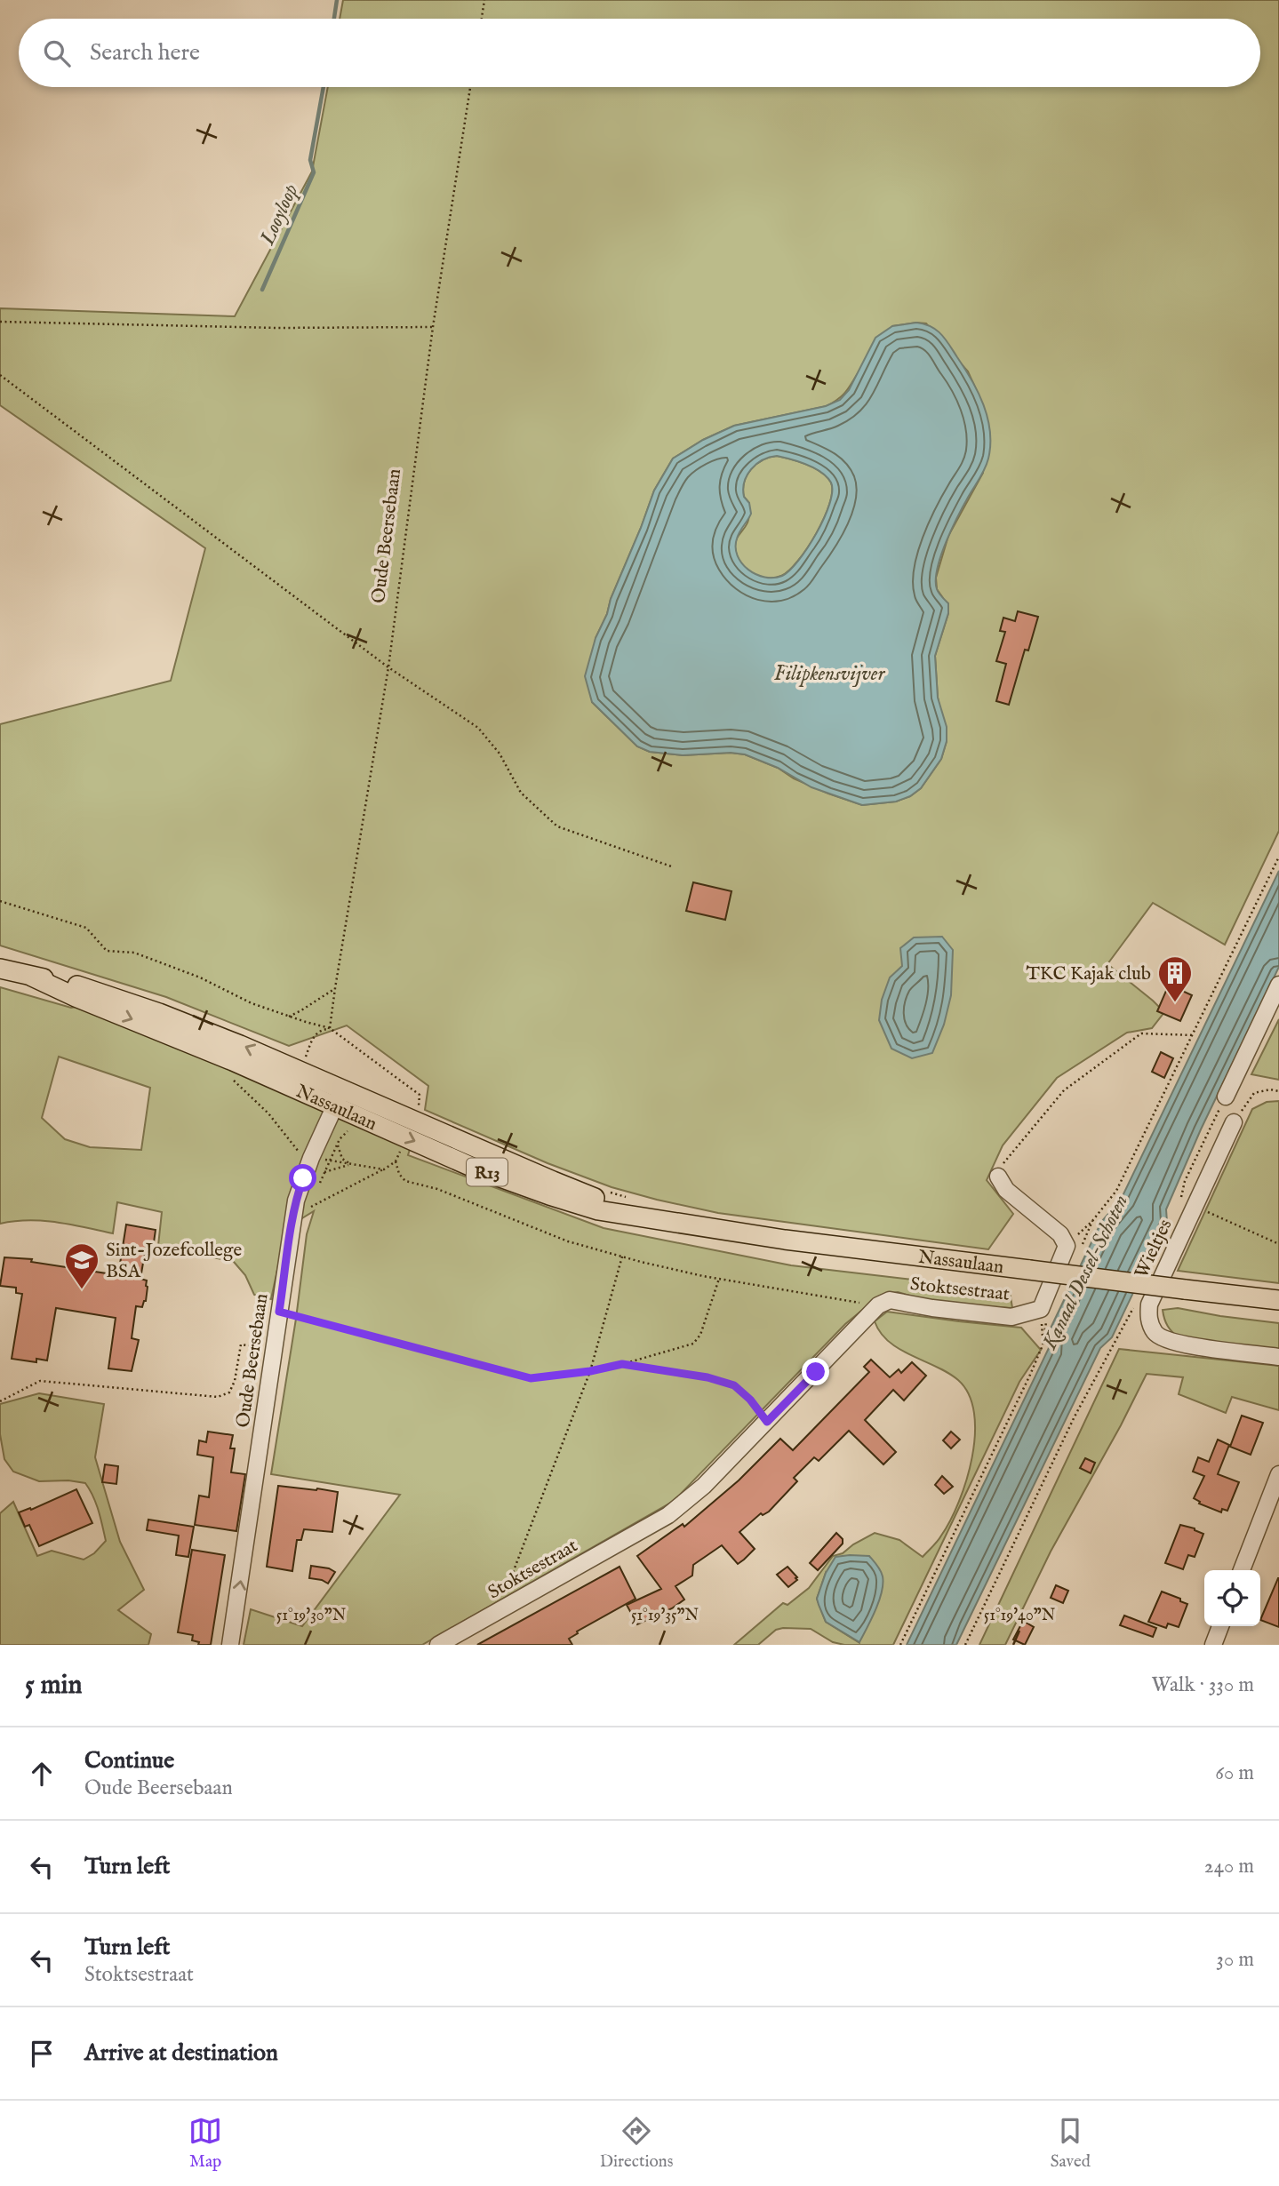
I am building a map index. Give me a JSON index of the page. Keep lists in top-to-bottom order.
{
  "streets": {
    "main road": ["Nassaulaan", "R13"],
    "street": ["Oude Beersebaan", "Wieltjes", "Stoktsestraat"]
  },
  "crossings": [
    ["Oude Beersebaan", "Nassaulaan"]
  ],
  "water": ["Looyloop", "Filipkensvijver", "Kanaal Dessel-Schoten"],
  "places": {
    "building": ["TKC Kajak club"],
    "school or university": ["Sint-Jozefcollege BSA"]
  },
  "page": {
    "search": "Search here",
    "heading": ["5 min", "Walk · 330 m"],
    "list": [
      ["Continue", "Oude Beersebaan", "60 m"],
      ["Turn left", "240 m"],
      ["Turn left", "Stoktsestraat", "30 m"],
      "Arrive at destination"
    ],
    "nav": ["Map", "Directions", "Saved"]
  },
  "coordinates": ["51°19'30\"N", "51°19'35\"N", "51°19'40\"N"]
}
